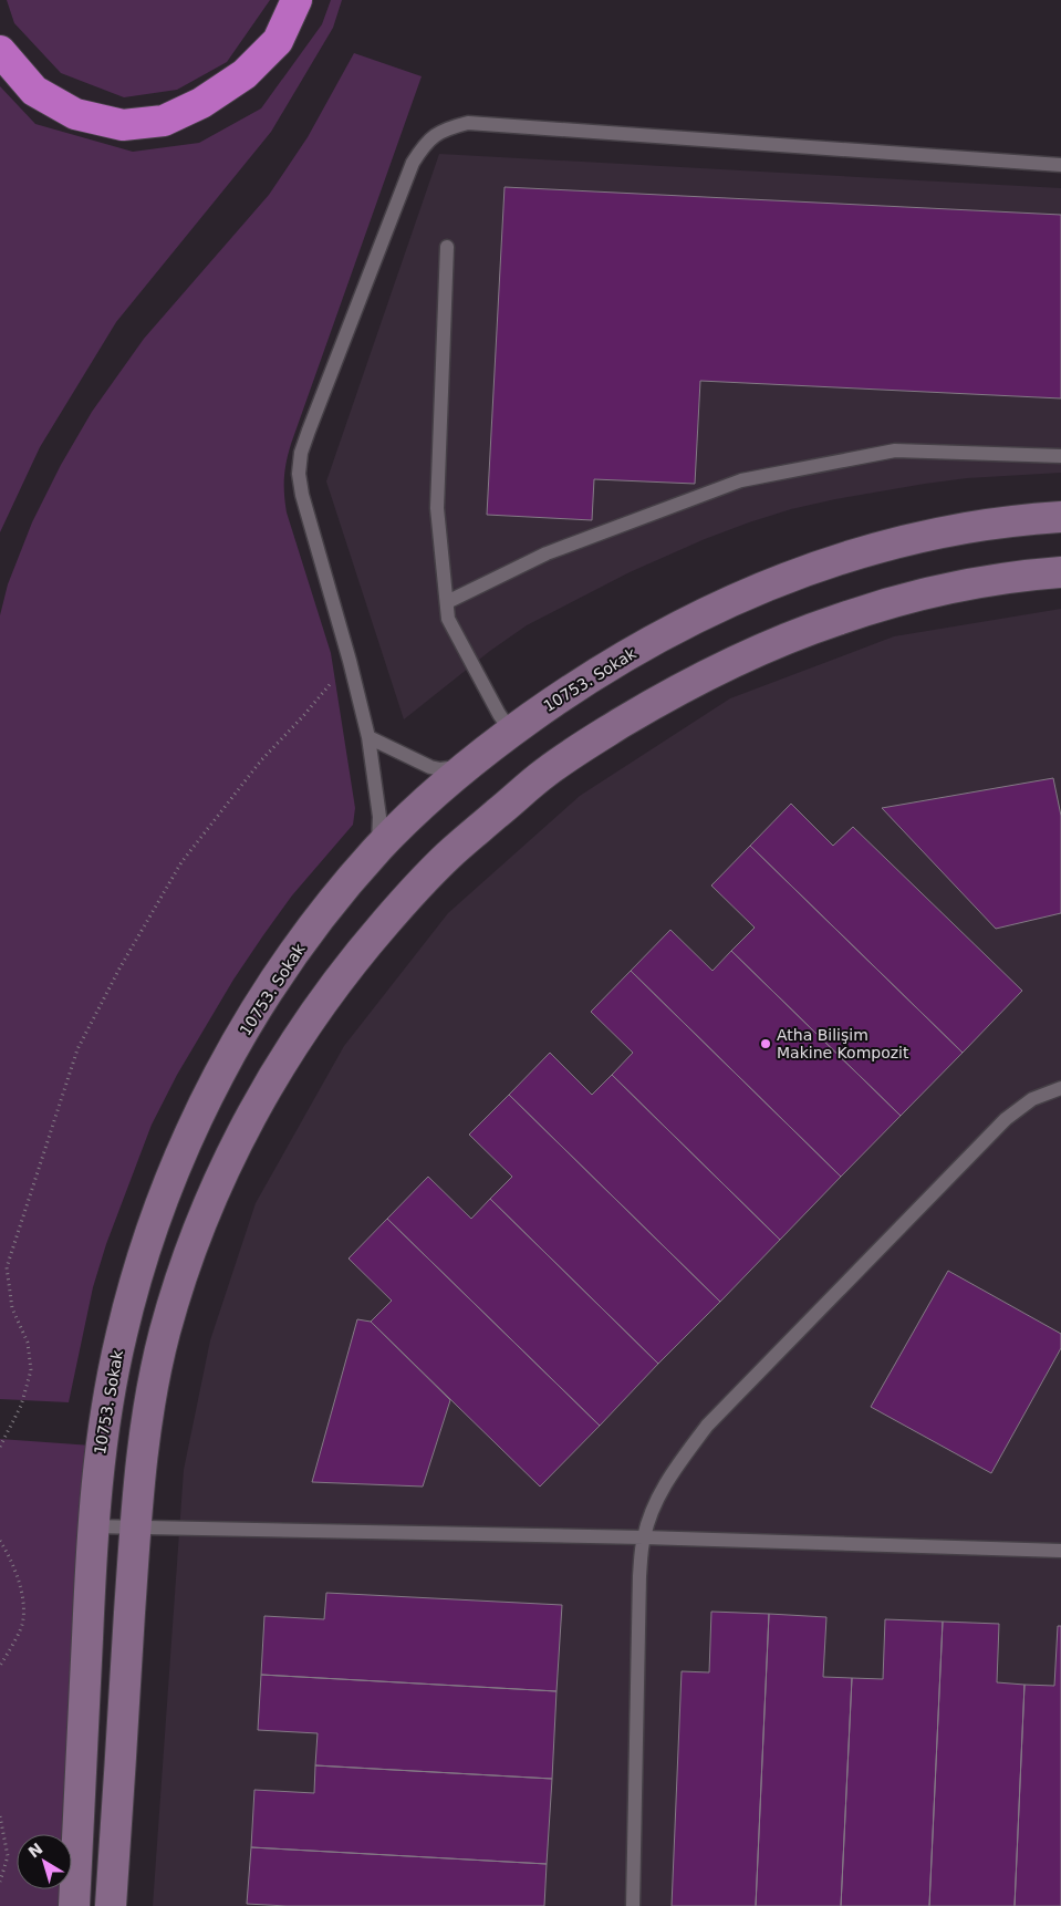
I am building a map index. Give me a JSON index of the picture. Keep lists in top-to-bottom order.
{
  "streets": {
    "street": ["10753. Sokak"]
  },
  "places": ["Atha Bilişim Makine Kompozit"],
  "north": "top left"
}
